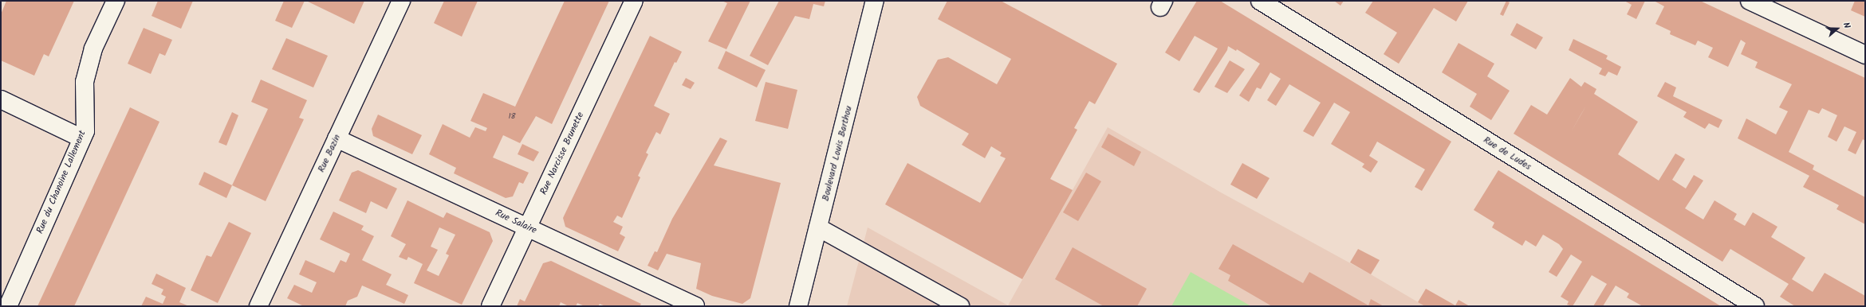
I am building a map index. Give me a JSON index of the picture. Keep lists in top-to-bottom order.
{
  "streets": {
    "street": [
      "Rue Bazin",
      "Rue Narcisse Brunette",
      "Boulevard Louis Barthou",
      "Rue de Ludes",
      "Rue du Chanoine Lallement",
      "Rue Salaire"
    ]
  },
  "crossings": [
    ["Rue Bazin", "Rue Salaire"],
    ["Rue Narcisse Brunette", "Rue Salaire"]
  ],
  "house_numbers": ["18"],
  "north": "right"
}
